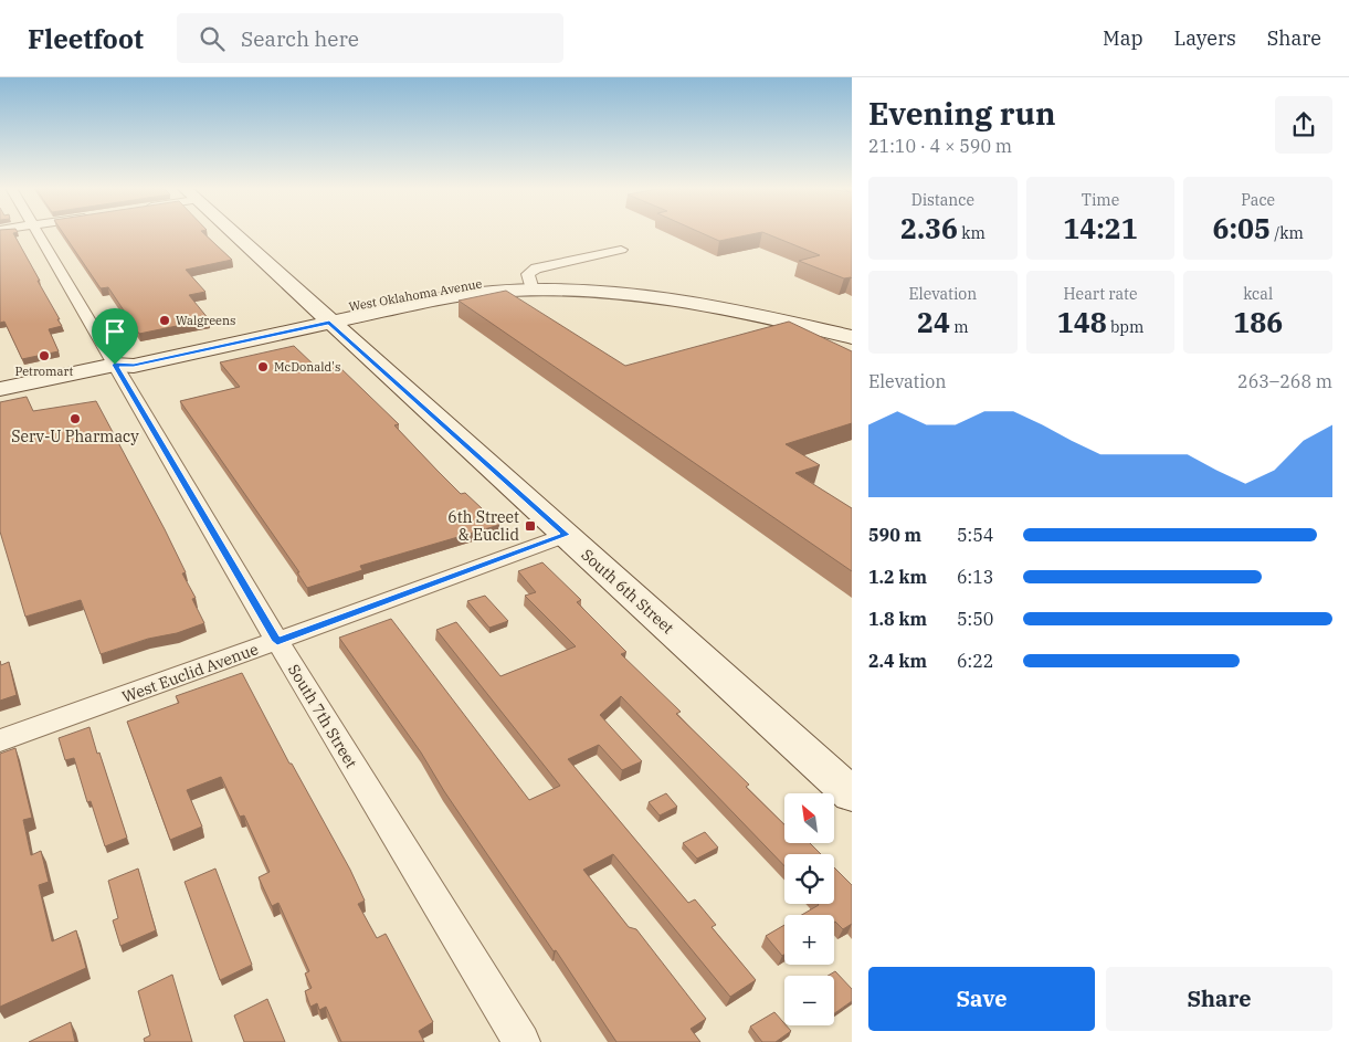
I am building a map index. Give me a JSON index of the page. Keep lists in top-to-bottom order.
{
  "streets": {
    "main road": ["West Oklahoma Avenue", "South 6th Street"],
    "street": ["West Euclid Avenue", "South 7th Street"]
  },
  "crossings": [
    ["West Oklahoma Avenue", "South 6th Street"],
    ["West Oklahoma Avenue", "South 7th Street"],
    ["South 6th Street", "West Euclid Avenue"],
    ["West Euclid Avenue", "South 7th Street"]
  ],
  "places": {
    "other": [
      "Walgreens",
      "Petromart",
      "McDonald's",
      "Serv-U Pharmacy"
    ],
    "transit": ["6th Street & Euclid"]
  },
  "north": "top left",
  "page": {
    "header": "Fleetfoot",
    "search": "Search here",
    "nav": ["Map", "Layers", "Share"],
    "heading": ["Evening run", "21:10 · 4 × 590 m"],
    "stats": [
      ["Distance", "2.36 km"],
      ["Time", "14:21"],
      ["Pace", "6:05 /km"],
      ["Elevation", "24 m"],
      ["Heart rate", "148 bpm"],
      ["kcal", "186"]
    ],
    "chart": ["Elevation", "263–268 m"],
    "list": [
      {
        "name": "590 m",
        "note": "5:54"
      },
      {
        "name": "1.2 km",
        "note": "6:13"
      },
      {
        "name": "1.8 km",
        "note": "5:50"
      },
      {
        "name": "2.4 km",
        "note": "6:22"
      }
    ],
    "map_buttons": ["+", "−"],
    "buttons": ["Save", "Share"]
  }
}
